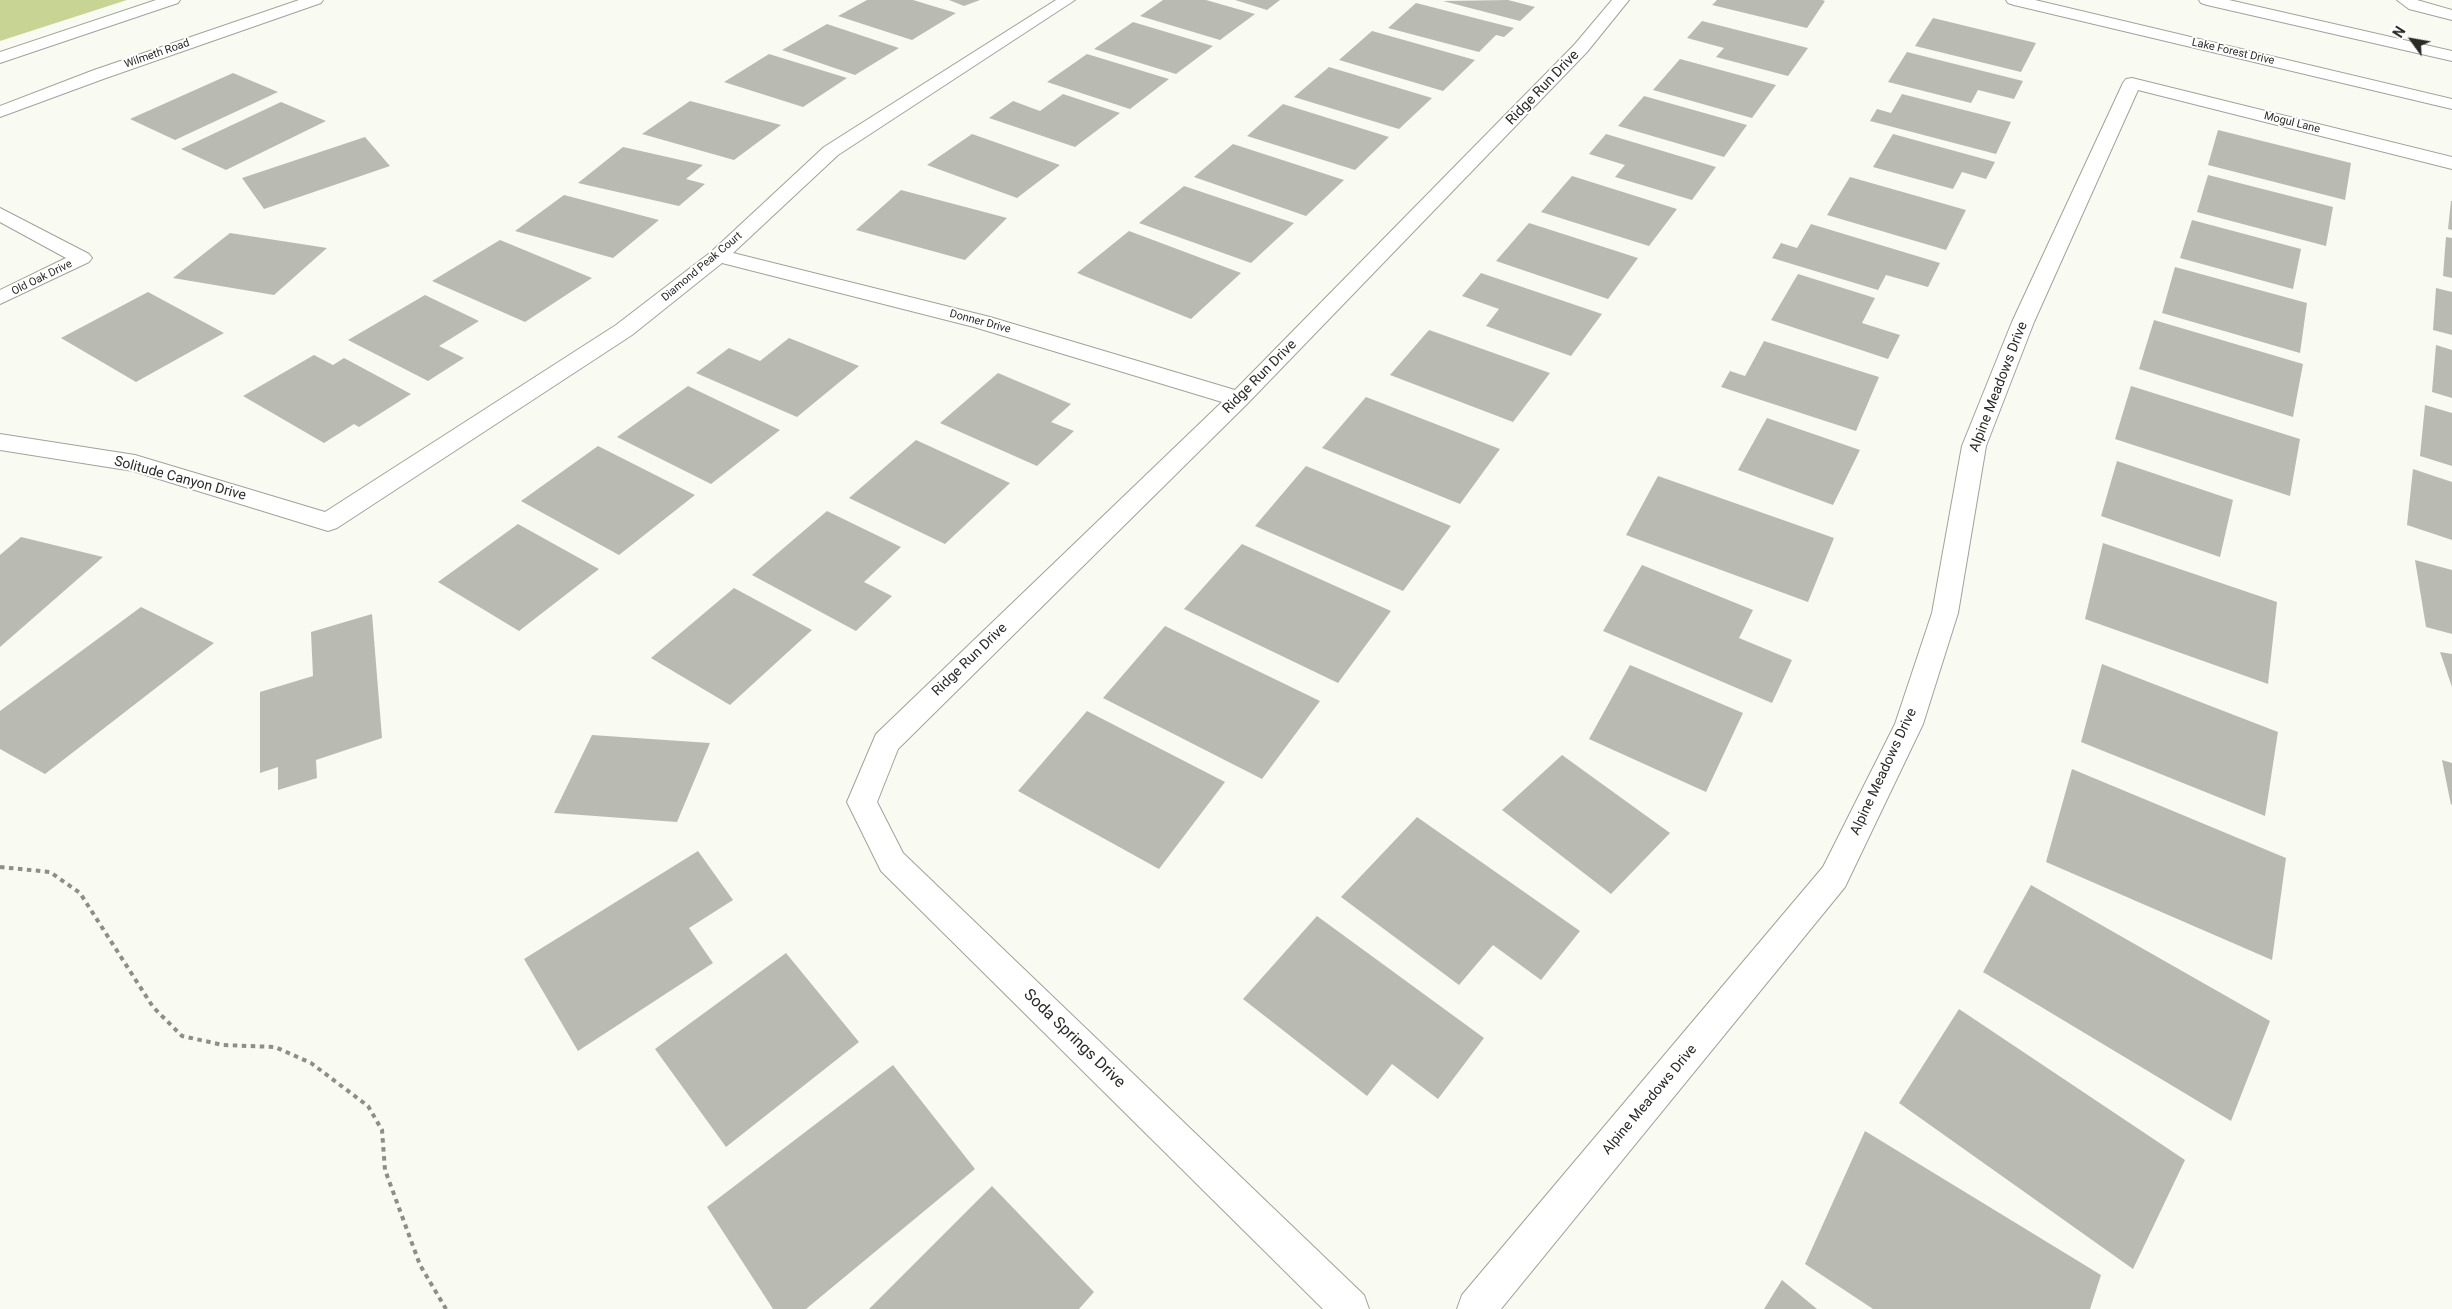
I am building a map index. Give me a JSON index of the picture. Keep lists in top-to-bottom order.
{
  "streets": {
    "street": [
      "Lake Forest Drive",
      "Wilmeth Road",
      "Ridge Run Drive",
      "Mogul Lane",
      "Diamond Peak Court",
      "Old Oak Drive",
      "Donner Drive",
      "Alpine Meadows Drive",
      "Solitude Canyon Drive",
      "Soda Springs Drive"
    ]
  },
  "crossings": [
    ["Ridge Run Drive", "Donner Drive"],
    ["Ridge Run Drive", "Soda Springs Drive"],
    ["Mogul Lane", "Alpine Meadows Drive"],
    ["Diamond Peak Court", "Donner Drive"],
    ["Diamond Peak Court", "Solitude Canyon Drive"]
  ],
  "north": "top left"
}
